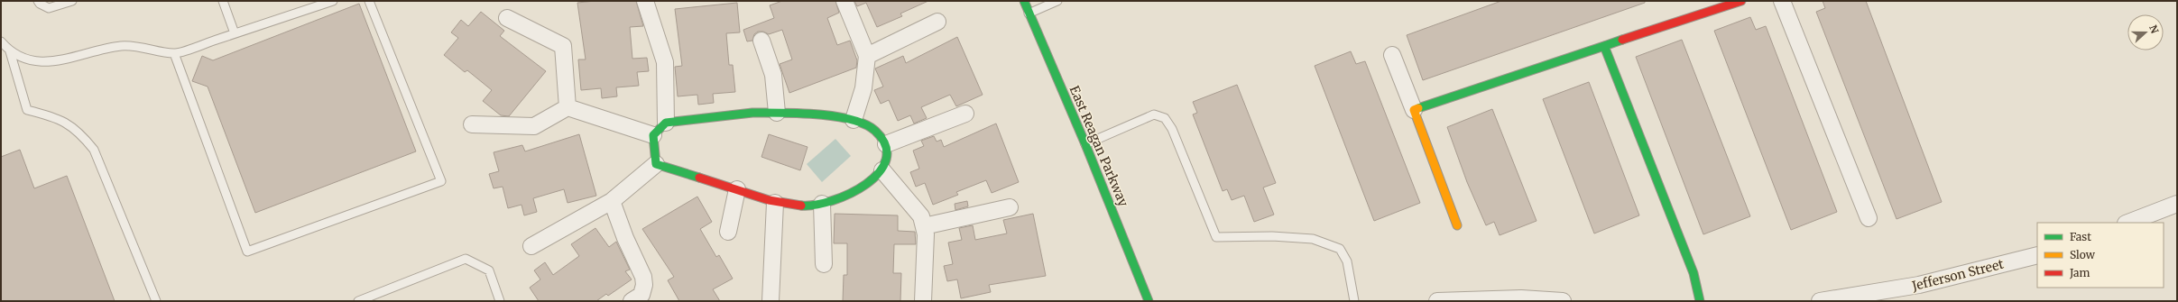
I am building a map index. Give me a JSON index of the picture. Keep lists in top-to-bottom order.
{
  "streets": {
    "street": ["East Reagan Parkway", "Jefferson Street"]
  },
  "legend": ["Fast", "Slow", "Jam"],
  "north": "right"
}
